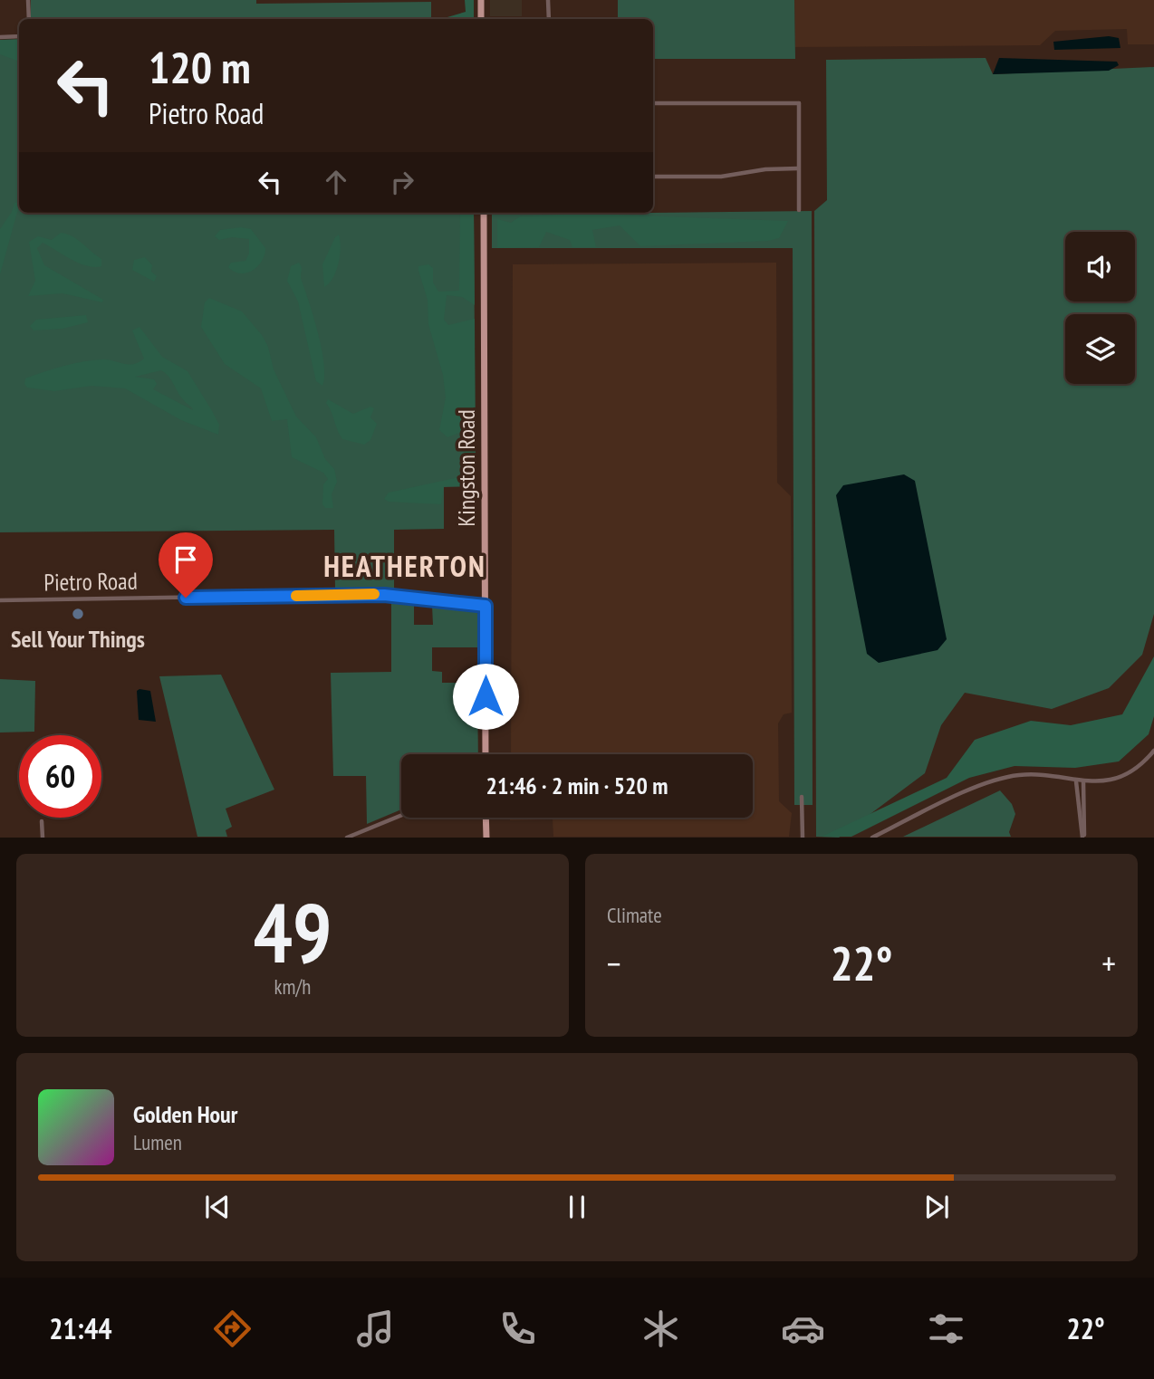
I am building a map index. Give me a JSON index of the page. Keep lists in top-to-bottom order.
{
  "streets": {
    "main road": ["Kingston Road"],
    "street": ["Pietro Road"]
  },
  "crossings": [
    ["Kingston Road", "Pietro Road"]
  ],
  "districts": ["HEATHERTON"],
  "places": ["Sell Your Things"],
  "page": {
    "turn": ["120 m", "Pietro Road"],
    "limit": "60",
    "trip": "21:46 · 2 min · 520 m",
    "tile": [
      ["49", "km/h"],
      "Climate"
    ],
    "heat": ["−", "22°", "+"],
    "song": ["Golden Hour", "Lumen"],
    "tabs": ["21:44", "22°"]
  }
}
